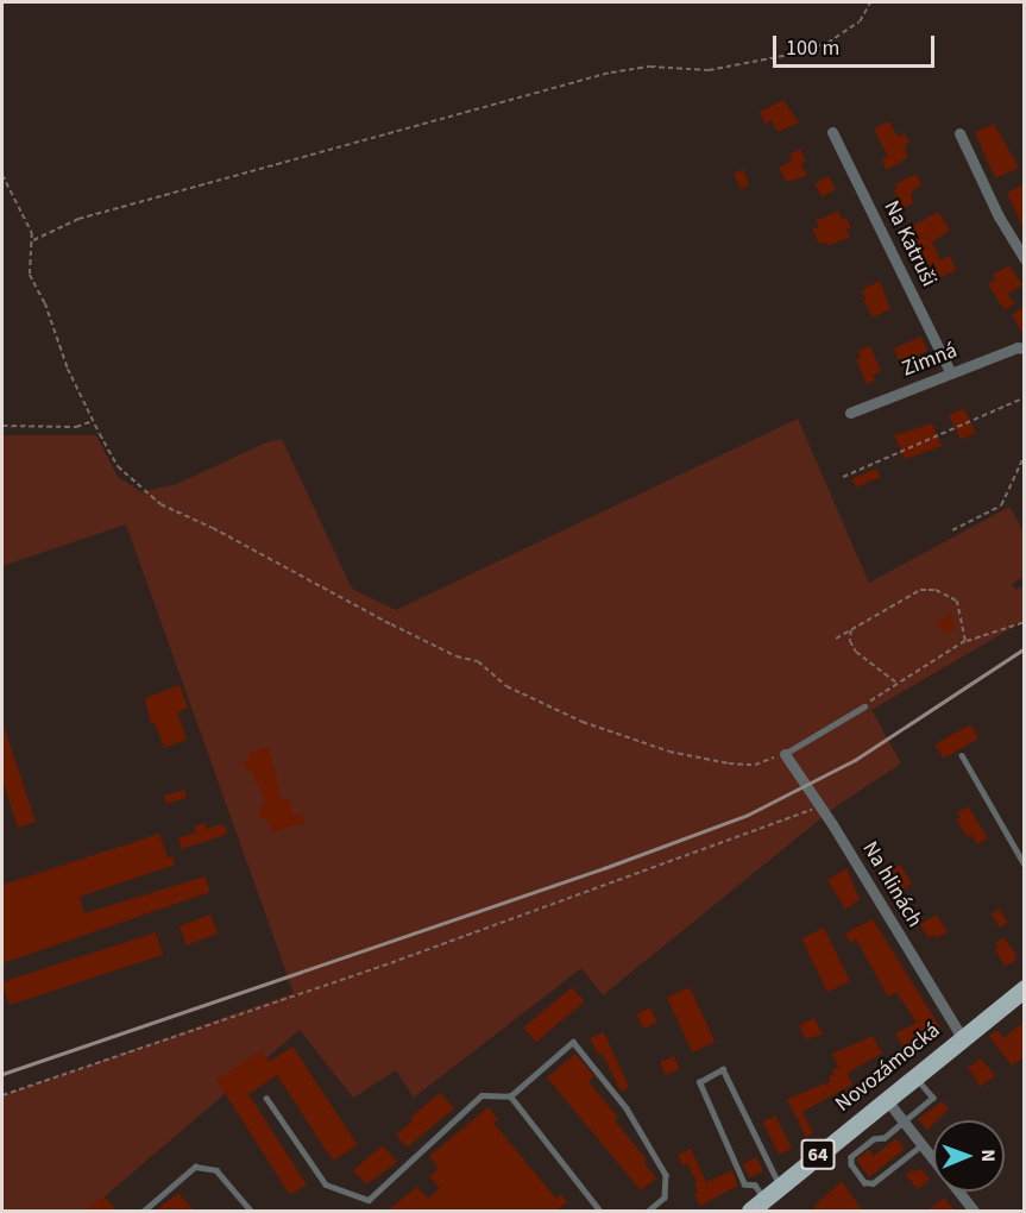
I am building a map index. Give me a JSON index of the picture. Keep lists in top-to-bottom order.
{
  "streets": {
    "main road": ["Novozámocká", "64"],
    "street": ["Na Katruši", "Zimná", "Na hlinách"]
  },
  "crossings": [
    ["Na Katruši", "Zimná"],
    ["Na hlinách", "Novozámocká"]
  ],
  "scale_bar": "100 m",
  "north": "right"
}
